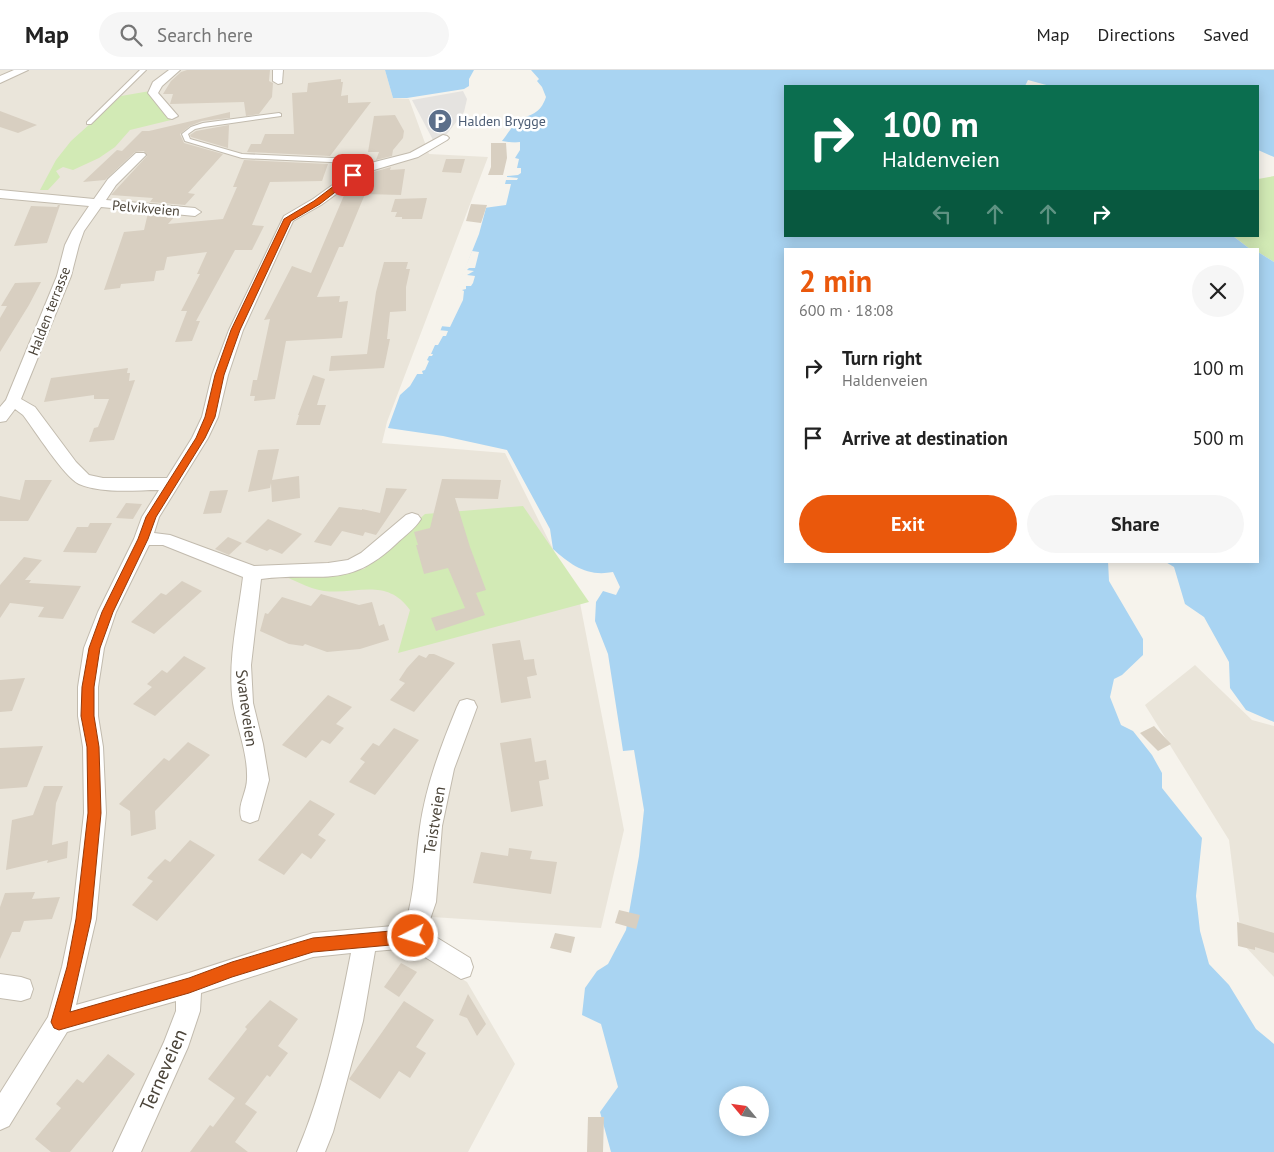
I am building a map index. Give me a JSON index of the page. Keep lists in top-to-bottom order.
{
  "streets": {
    "street": [
      "Pelvikveien",
      "Halden terrasse",
      "Svaneveien",
      "Teistveien",
      "Terneveien"
    ]
  },
  "crossings": [
    ["Pelvikveien", "Halden terrasse"]
  ],
  "places": {
    "parking": ["Halden Brygge"]
  },
  "north": "top left",
  "page": {
    "header": "Map",
    "search": "Search here",
    "nav": ["Map", "Directions", "Saved"],
    "turn": ["100 m", "Haldenveien"],
    "heading": ["2 min", "600 m · 18:08"],
    "list": [
      {
        "name": "Turn right",
        "note": "Haldenveien",
        "value": "100 m"
      },
      {
        "name": "Arrive at destination",
        "value": "500 m"
      }
    ],
    "buttons": ["Exit", "Share"]
  }
}
